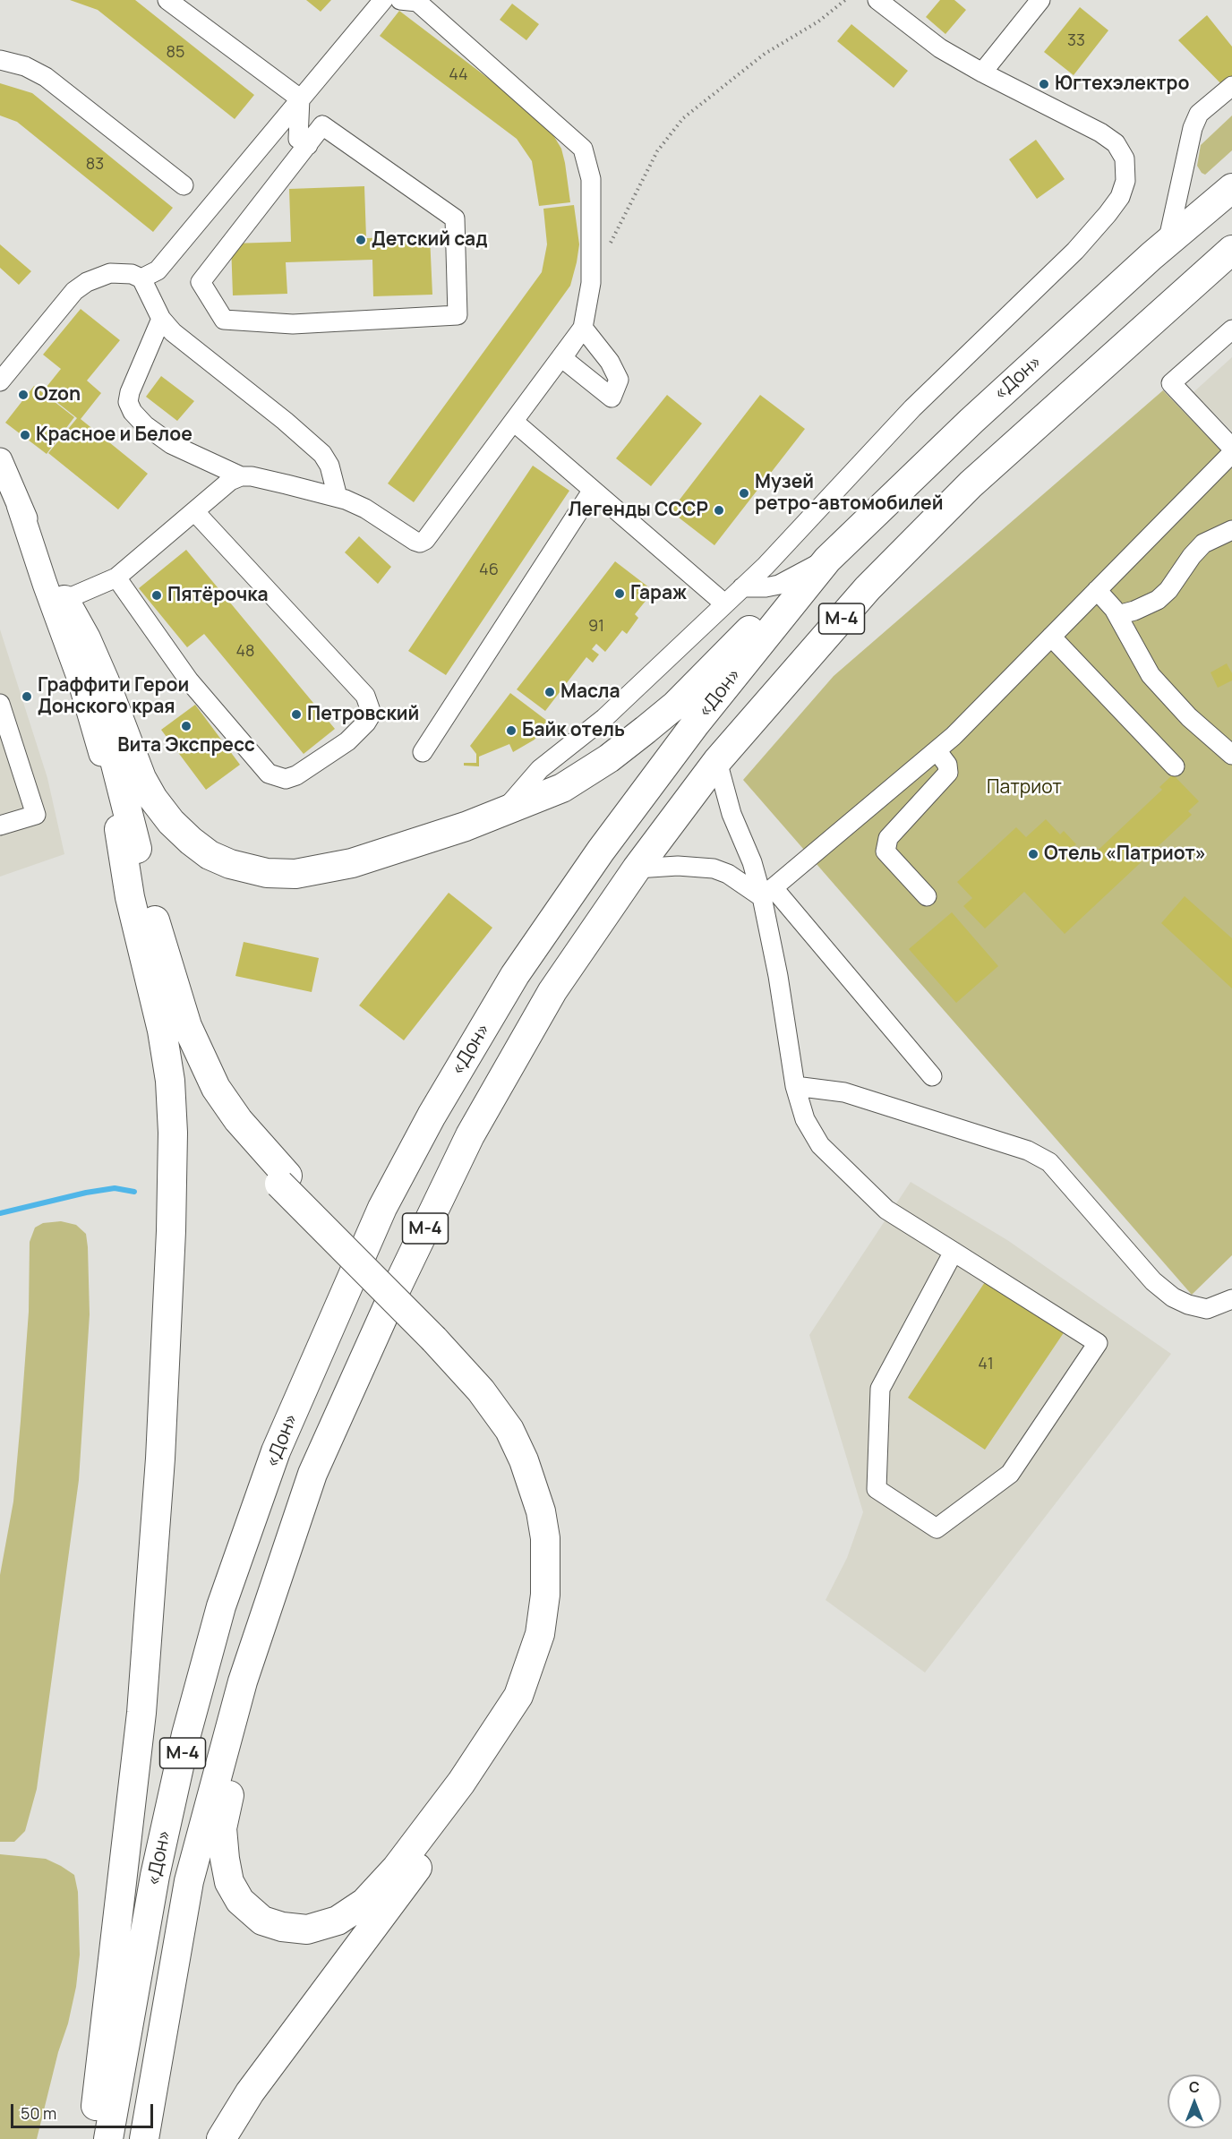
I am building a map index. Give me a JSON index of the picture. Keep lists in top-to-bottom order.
{
  "streets": {
    "highway": ["«Дон»", "М-4"]
  },
  "parks": ["Патриот"],
  "places": [
    "Югтехэлектро",
    "Детский сад",
    "Ozon",
    "Красное и Белое",
    "Музей ретро-автомобилей",
    "Легенды СССР",
    "Гараж",
    "Пятёрочка",
    "Масла",
    "Граффити Герои Донского края",
    "Петровский",
    "Вита Экспресс",
    "Байк отель",
    "Отель «Патриот»"
  ],
  "house_numbers": [
    "33",
    "85",
    "44",
    "83",
    "46",
    "91",
    "48",
    "41"
  ],
  "scale_bar": "50 m",
  "north": "top"
}
